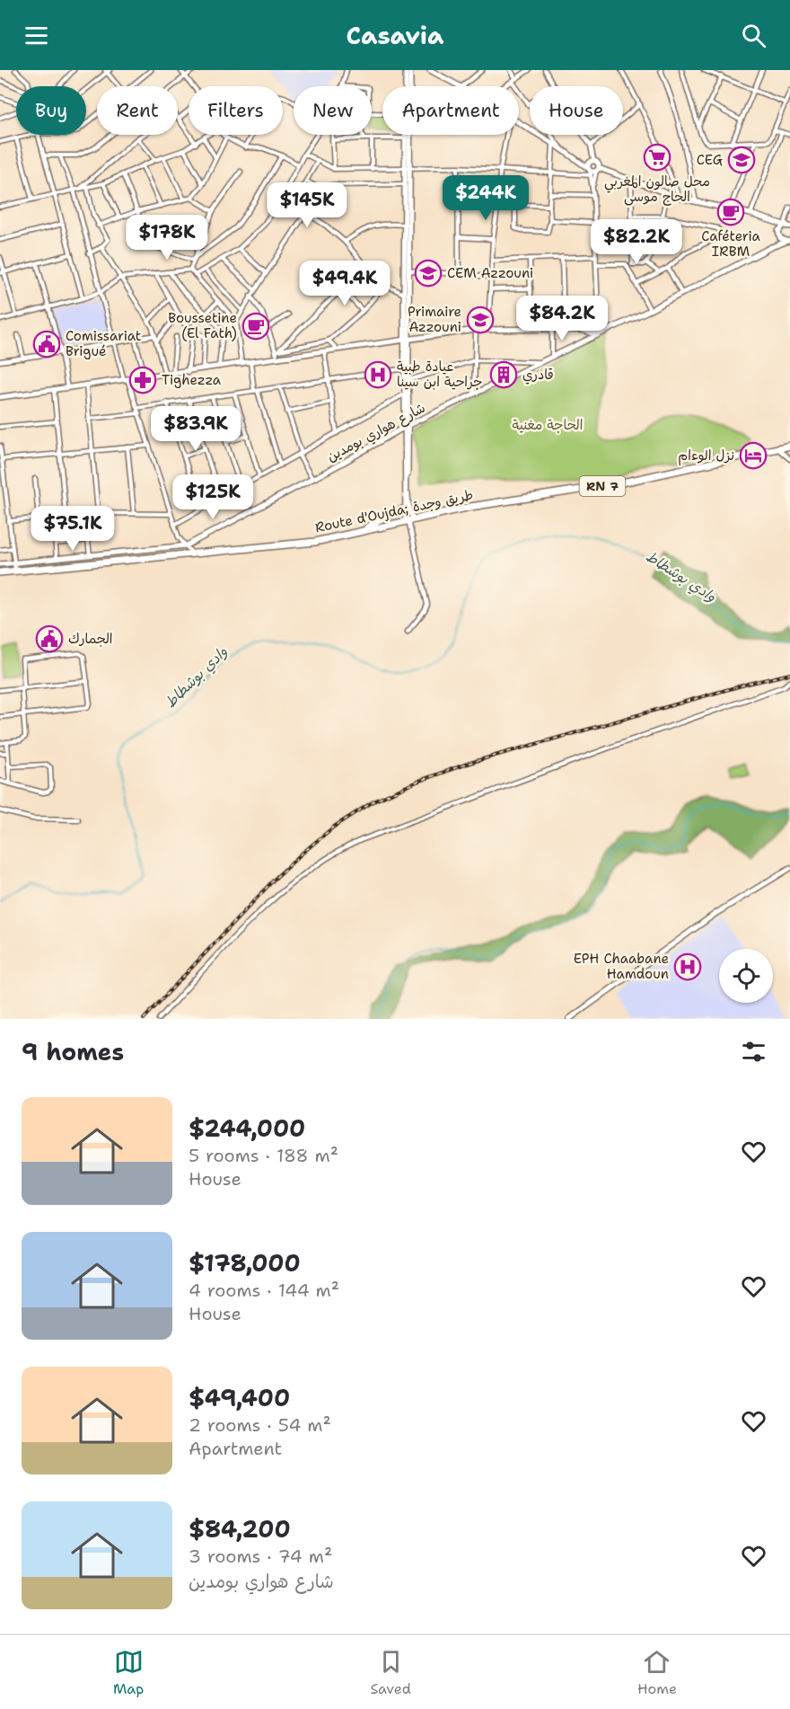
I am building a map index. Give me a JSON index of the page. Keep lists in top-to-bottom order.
{
  "streets": {
    "main road": ["RN 7", "Route d'Oujda; طريق وجدة"],
    "street": ["شارع هواري بومدين"]
  },
  "water": ["وادي بوشطاط"],
  "parks": ["الحاجة مغنية"],
  "places": {
    "supermarket": ["محل صالون المغربي الحاج موسى"],
    "school or university": ["CEG", "CEM Azzouni", "Primaire Azzouni"],
    "cafe": ["Caféteria IRBM", "Boussetine (El Fath)"],
    "public building": ["Comissariat Brigué", "الجمارك"],
    "hospital": ["عيادة طبية جراحية ابن سينا", "EPH Chaabane Hamdoun"],
    "building": ["قادري"],
    "pharmacy": ["Tighezza"],
    "hotel": ["نزل الوءام"]
  },
  "page": {
    "header": "Casavia",
    "chip": [
      "Buy",
      "Rent",
      "Filters",
      "New",
      "Apartment",
      "House"
    ],
    "price": [
      "$244K",
      "$145K",
      "$178K",
      "$82.2K",
      "$49.4K",
      "$84.2K",
      "$83.9K",
      "$125K",
      "$75.1K"
    ],
    "heading": "9 homes",
    "list": [
      {
        "name": "$244,000",
        "note": "5 rooms · 188 m² · House"
      },
      {
        "name": "$178,000",
        "note": "4 rooms · 144 m² · House"
      },
      {
        "name": "$49,400",
        "note": "2 rooms · 54 m² · Apartment"
      },
      {
        "name": "$84,200",
        "note": "3 rooms · 74 m² · شارع هواري بومدين"
      }
    ],
    "tabs": ["Map", "Saved", "Home"]
  }
}
